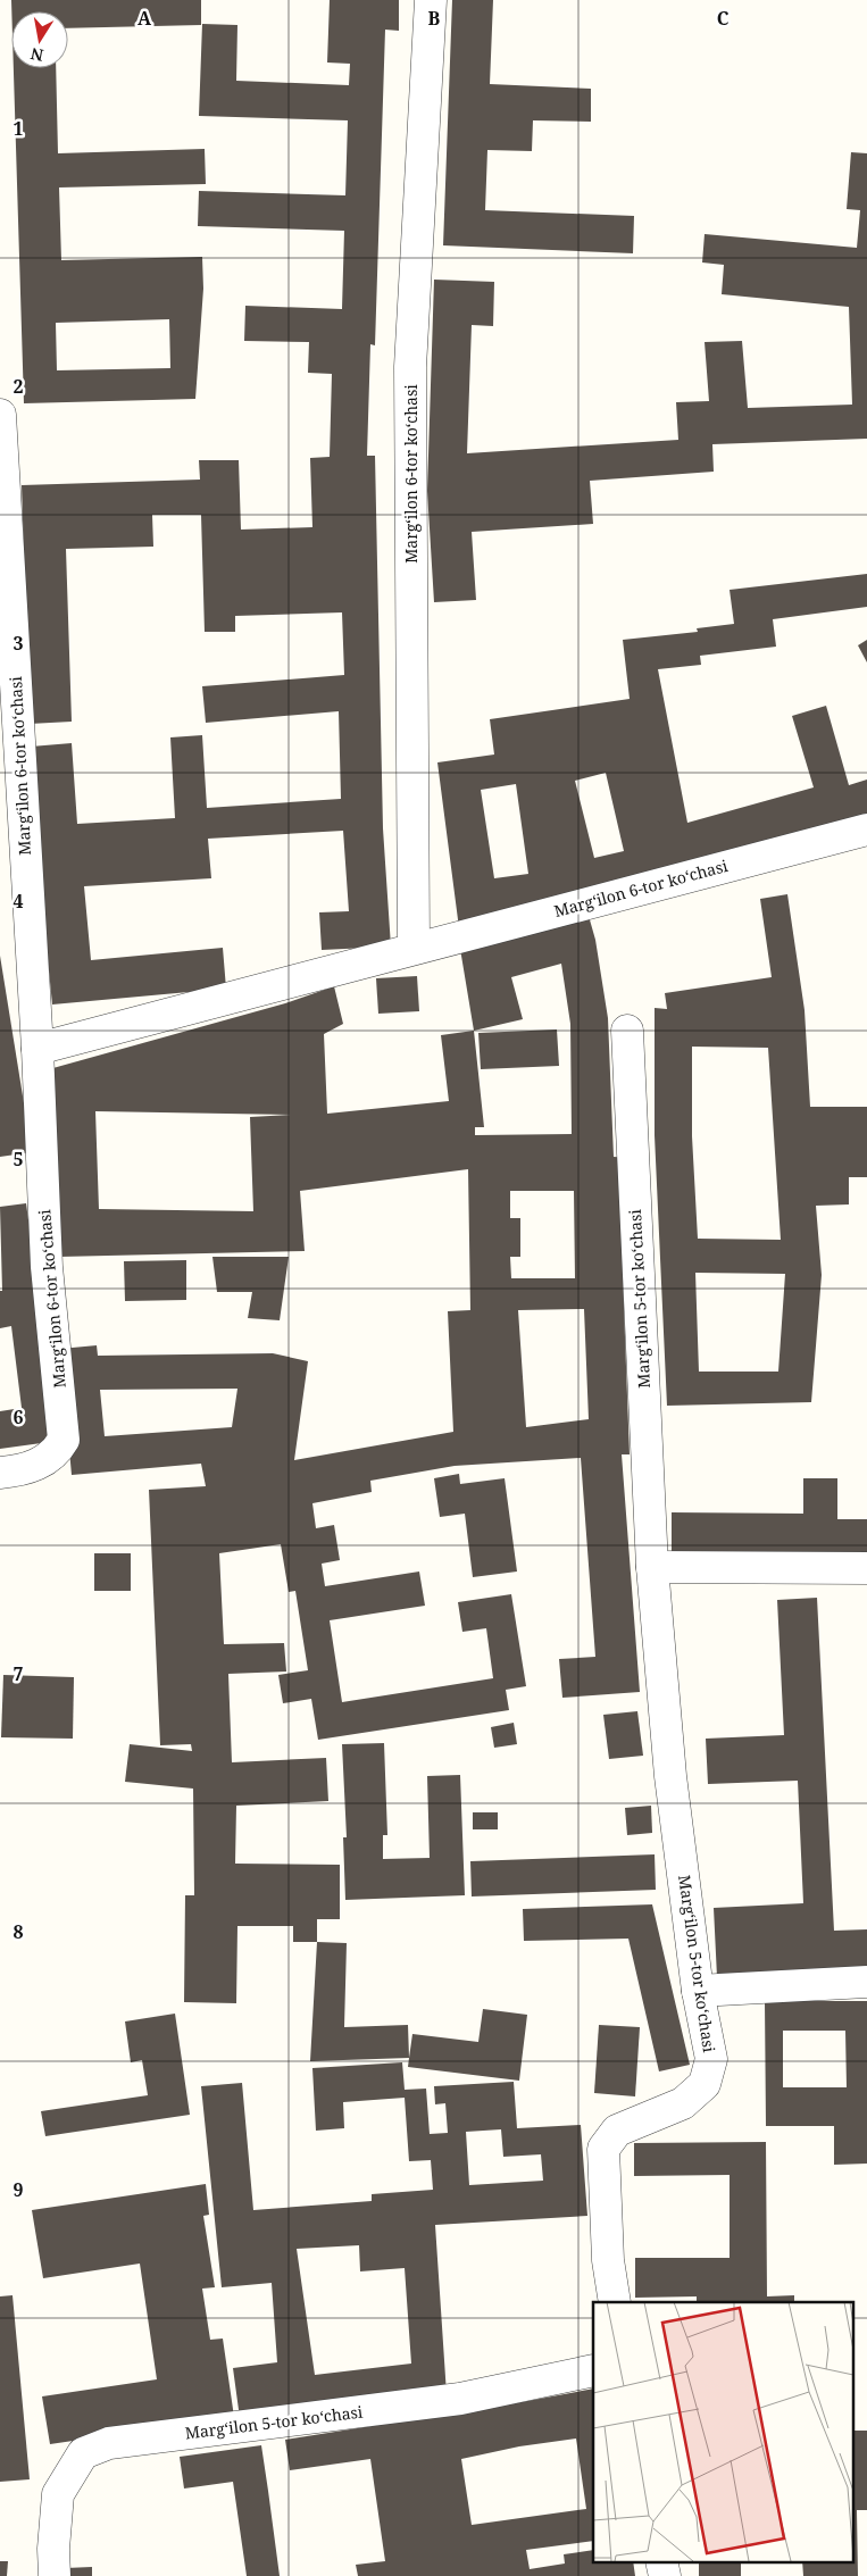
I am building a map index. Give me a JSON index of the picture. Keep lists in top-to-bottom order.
{
  "streets": {
    "street": ["Margʻilon 6-tor koʻchasi", "Margʻilon 5-tor koʻchasi"]
  },
  "north": "bottom",
  "grid": {
    "columns": ["A", "B", "C"],
    "rows": [
      "1",
      "2",
      "3",
      "4",
      "5",
      "6",
      "7",
      "8",
      "9"
    ]
  }
}
